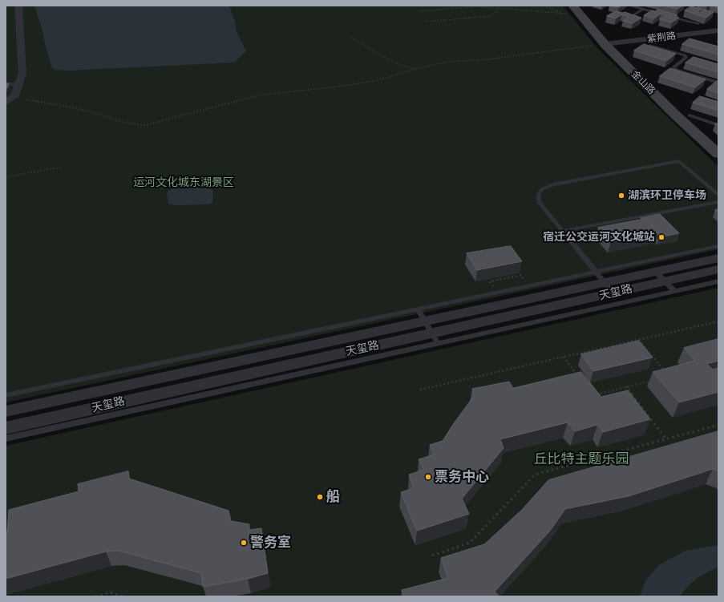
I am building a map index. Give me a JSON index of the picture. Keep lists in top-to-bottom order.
{
  "streets": {
    "street": ["紫荆路", "金山路", "天玺路"]
  },
  "crossings": [
    ["紫荆路", "金山路"]
  ],
  "parks": ["运河文化城东湖景区", "丘比特主题乐园"],
  "places": [
    "湖滨环卫停车场",
    "宿迁公交运河文化城站",
    "票务中心",
    "船",
    "警务室"
  ]
}
